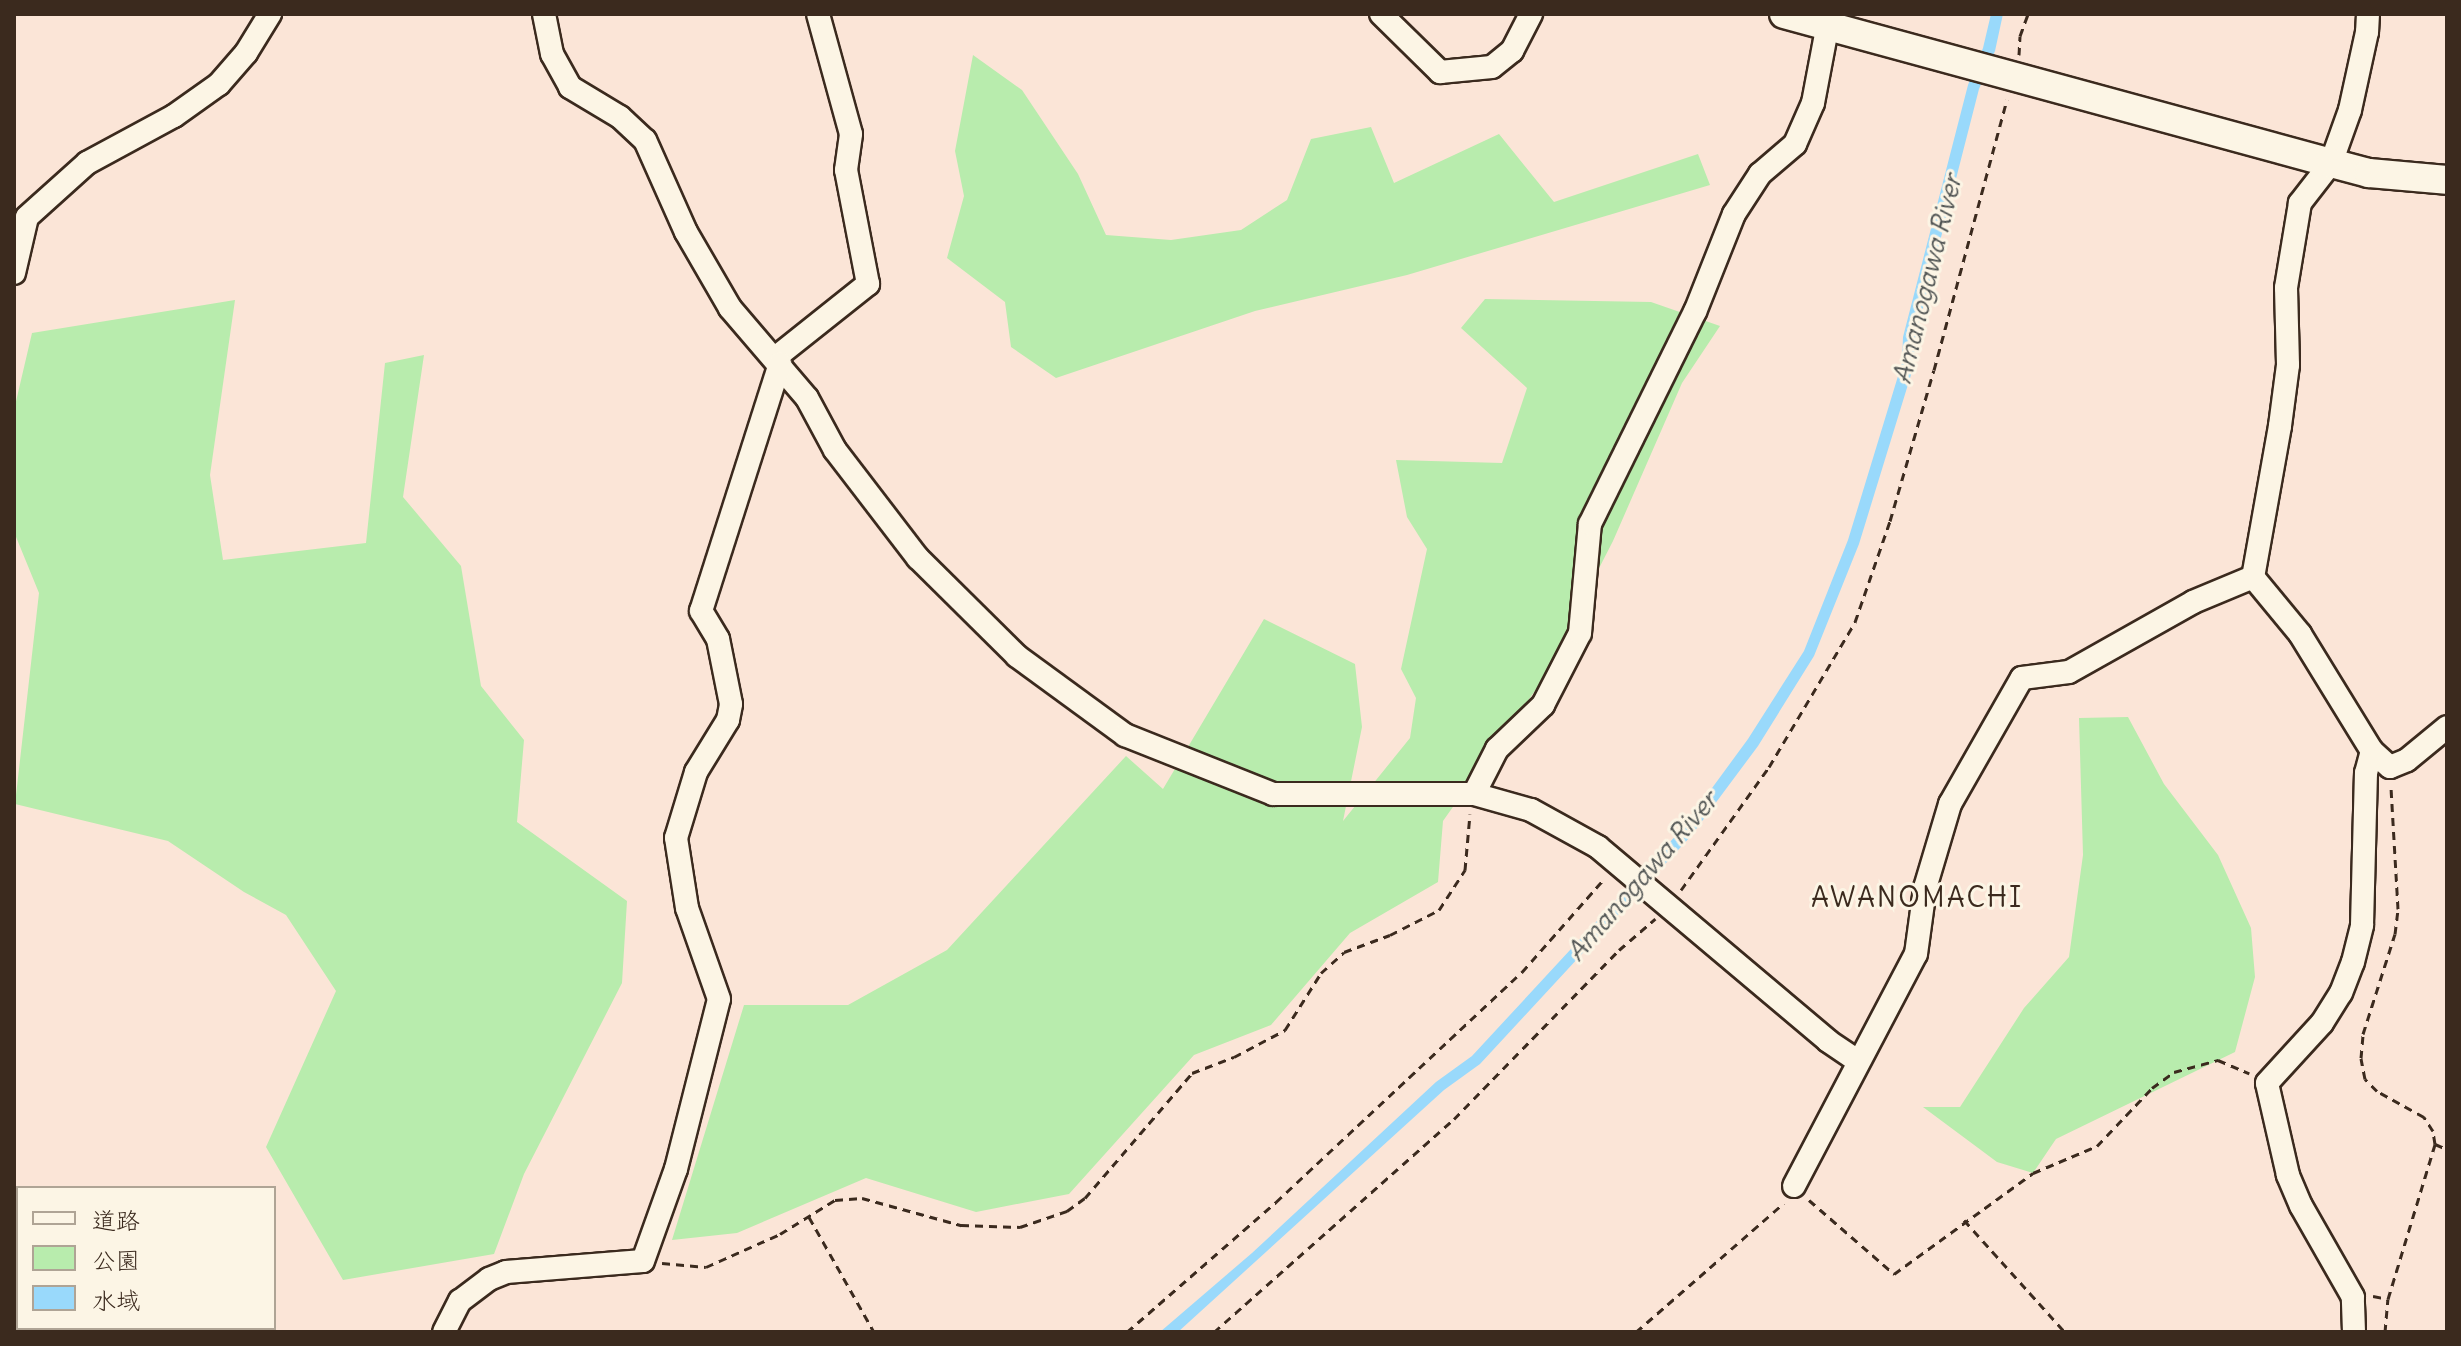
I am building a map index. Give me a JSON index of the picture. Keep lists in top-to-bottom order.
{
  "districts": ["AWANOMACHI"],
  "water": ["Amanogawa River"],
  "legend": ["道路", "公園", "水域"]
}
